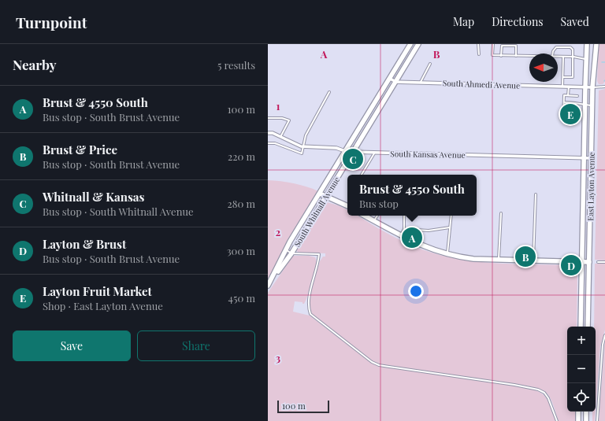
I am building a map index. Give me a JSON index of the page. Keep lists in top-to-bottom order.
{
  "streets": {
    "street": [
      "South Ahmedi Avenue",
      "South Kansas Avenue",
      "East Layton Avenue",
      "South Whitnall Avenue"
    ]
  },
  "crossings": [
    ["South Ahmedi Avenue", "East Layton Avenue"],
    ["South Ahmedi Avenue", "South Whitnall Avenue"],
    ["South Kansas Avenue", "East Layton Avenue"],
    ["South Kansas Avenue", "South Whitnall Avenue"]
  ],
  "scale_bar": "100 m",
  "north": "left",
  "page": {
    "header": "Turnpoint",
    "nav": ["Map", "Directions", "Saved"],
    "heading": ["Nearby", "5 results"],
    "list": [
      {
        "mark": "A",
        "name": "Brust & 4550 South",
        "note": "Bus stop · South Brust Avenue",
        "value": "100 m"
      },
      {
        "mark": "B",
        "name": "Brust & Price",
        "note": "Bus stop · South Brust Avenue",
        "value": "220 m"
      },
      {
        "mark": "C",
        "name": "Whitnall & Kansas",
        "note": "Bus stop · South Whitnall Avenue",
        "value": "280 m"
      },
      {
        "mark": "D",
        "name": "Layton & Brust",
        "note": "Bus stop · South Brust Avenue",
        "value": "300 m"
      },
      {
        "mark": "E",
        "name": "Layton Fruit Market",
        "note": "Shop · East Layton Avenue",
        "value": "450 m"
      }
    ],
    "pins": [
      "E",
      "C",
      "A",
      "B",
      "D"
    ],
    "popup": ["Brust & 4550 South", "Bus stop"],
    "buttons": ["Save", "Share"],
    "map_buttons": ["+", "−"],
    "scale": "100 m"
  },
  "grid": {
    "columns": ["A", "B"],
    "rows": ["1", "2", "3"]
  }
}
